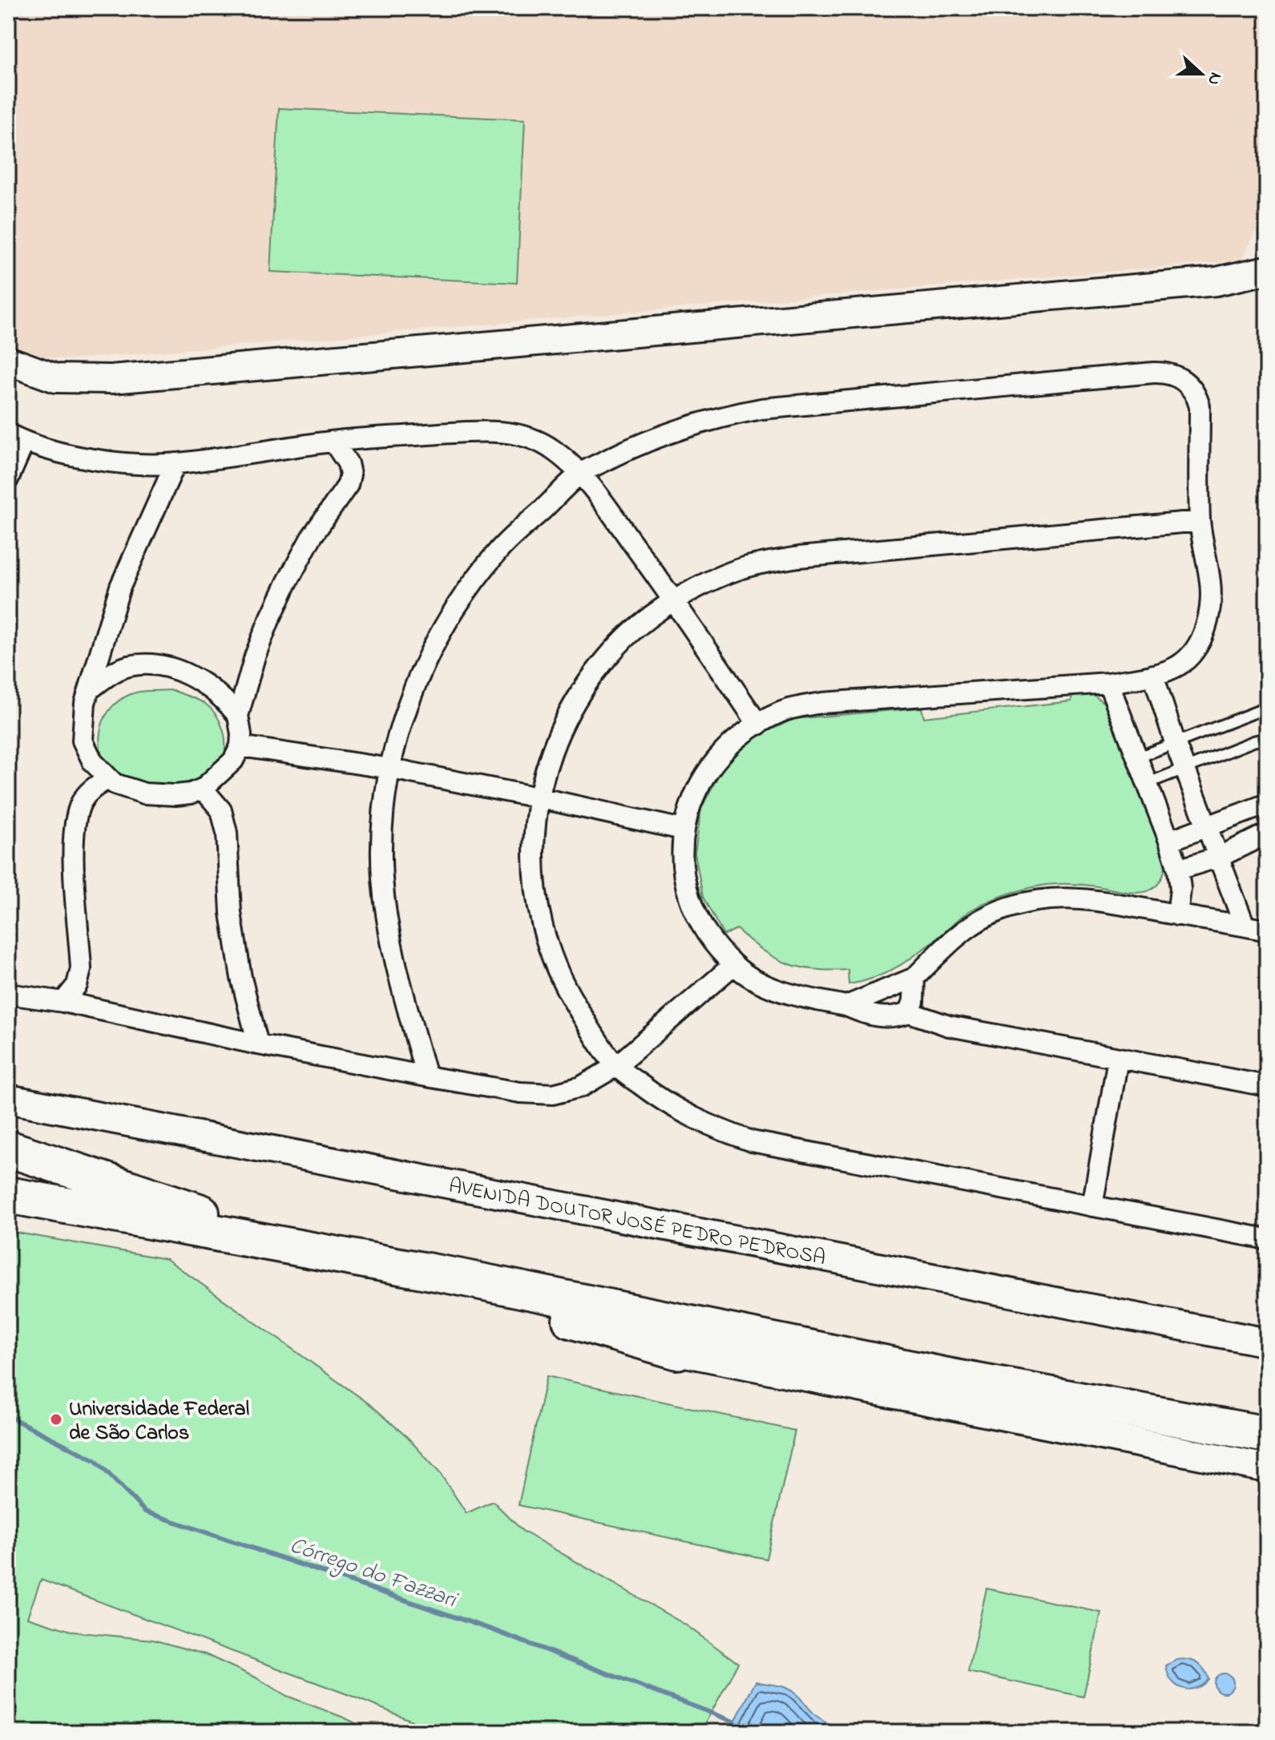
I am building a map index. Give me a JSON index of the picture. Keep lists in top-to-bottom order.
{
  "streets": {
    "street": ["AVENIDA DOUTOR JOSÉ PEDRO PEDROSA"]
  },
  "water": ["Córrego do Fazzari"],
  "places": ["Universidade Federal de São Carlos"],
  "north": "right"
}
